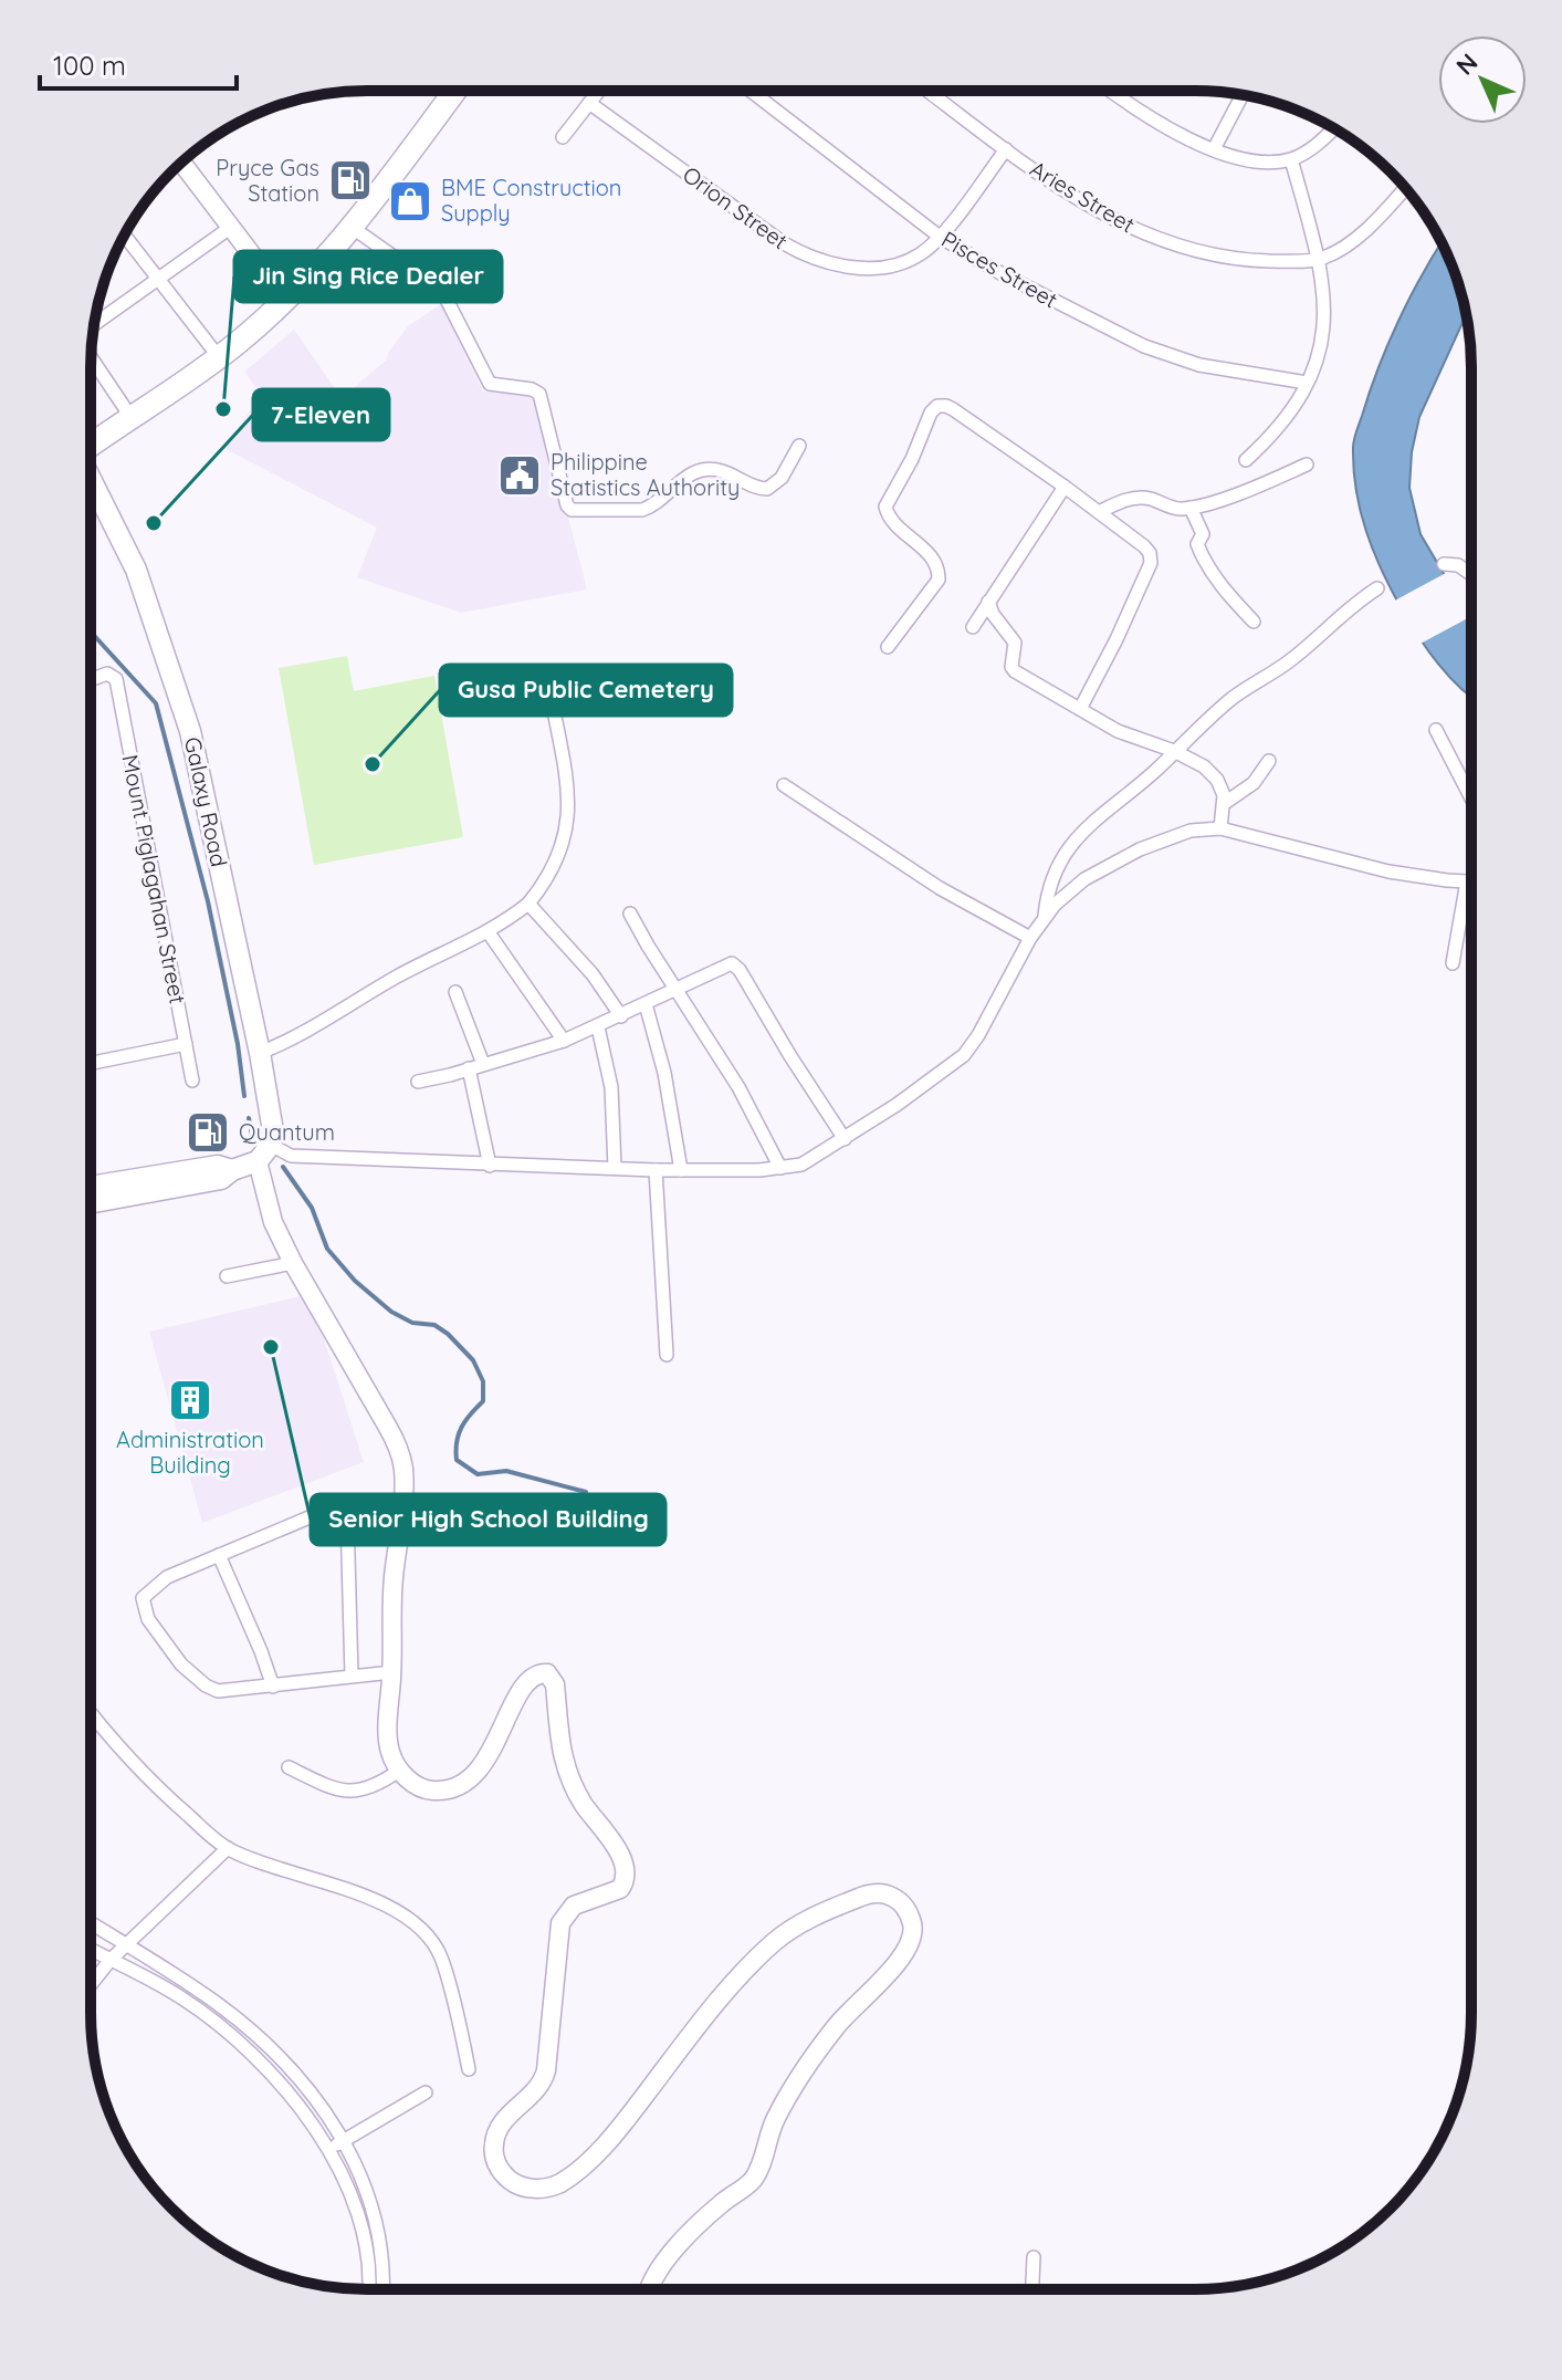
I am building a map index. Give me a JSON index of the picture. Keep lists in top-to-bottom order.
{
  "streets": {
    "main road": ["Galaxy Road"],
    "street": [
      "Aries Street",
      "Orion Street",
      "Pisces Street",
      "Mount Piglagahan Street"
    ]
  },
  "crossings": [
    ["Aries Street", "Orion Street"],
    ["Orion Street", "Pisces Street"]
  ],
  "places": {
    "fuel station": ["Pryce Gas Station", "Quantum"],
    "shop": ["BME Construction Supply"],
    "other": [
      "Jin Sing Rice Dealer",
      "7-Eleven",
      "Gusa Public Cemetery",
      "Senior High School Building"
    ],
    "public building": ["Philippine Statistics Authority"],
    "building": ["Administration Building"]
  },
  "scale_bar": "100 m",
  "north": "top left"
}
